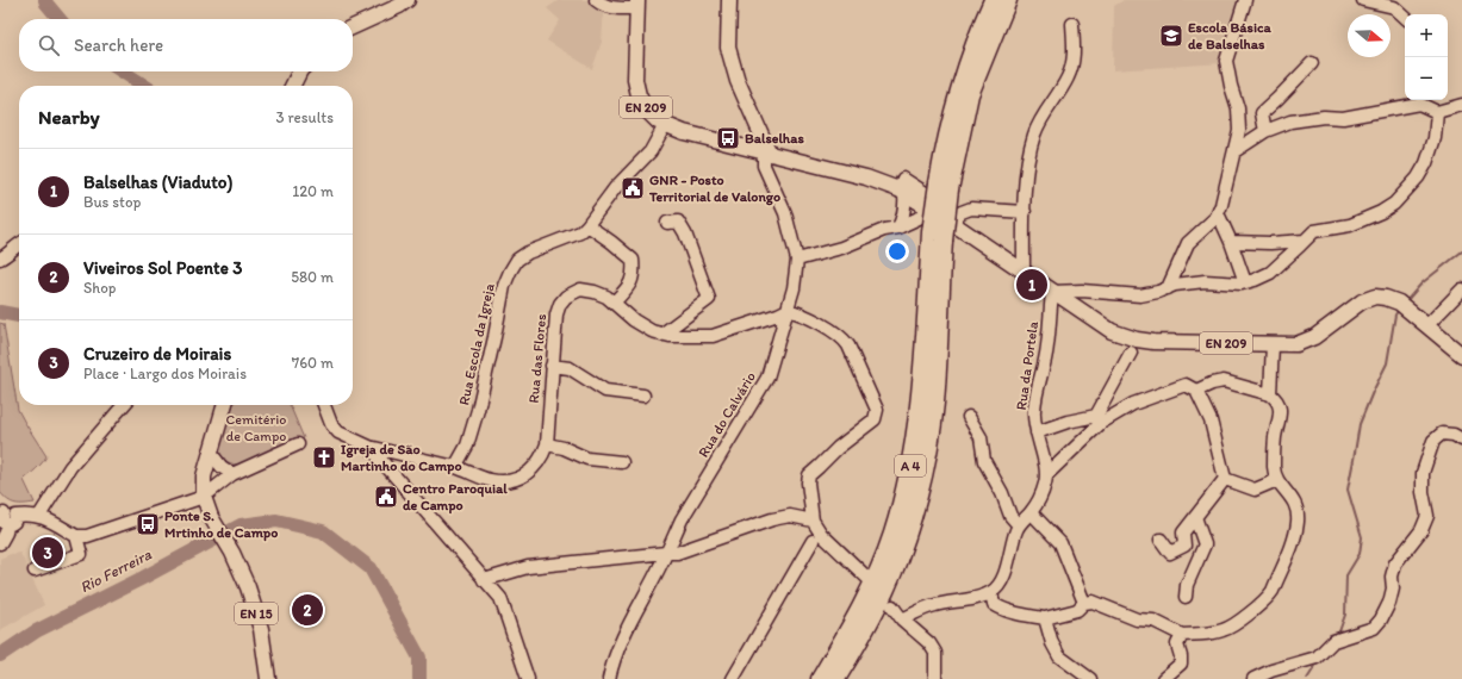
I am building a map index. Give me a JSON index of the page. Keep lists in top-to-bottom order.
{
  "streets": {
    "highway": ["A 4"],
    "main road": ["EN 209", "EN 15"],
    "street": [
      "Rua Escola da Igreja",
      "Rua das Flores",
      "Rua da Portela",
      "Rua do Calvário"
    ]
  },
  "crossings": [
    ["EN 209", "Rua Escola da Igreja"],
    ["EN 209", "Rua da Portela"],
    ["EN 209", "Rua do Calvário"],
    ["Rua Escola da Igreja", "Rua das Flores"]
  ],
  "water": ["Rio Ferreira"],
  "parks": ["Cemitério de Campo"],
  "places": {
    "school or university": ["Escola Básica de Balselhas"],
    "bus stop": ["Balselhas", "Ponte S. Mrtinho de Campo"],
    "public building": ["GNR - Posto Territorial de Valongo", "Centro Paroquial de Campo"],
    "church": ["Igreja de São Martinho do Campo"]
  },
  "north": "right",
  "page": {
    "map_buttons": ["+", "−"],
    "search": "Search here",
    "heading": ["Nearby", "3 results"],
    "list": [
      {
        "mark": "1",
        "name": "Balselhas (Viaduto)",
        "note": "Bus stop",
        "value": "120 m"
      },
      {
        "mark": "2",
        "name": "Viveiros Sol Poente 3",
        "note": "Shop",
        "value": "580 m"
      },
      {
        "mark": "3",
        "name": "Cruzeiro de Moirais",
        "note": "Place · Largo dos Moirais",
        "value": "760 m"
      }
    ],
    "pins": ["1", "3", "2"]
  }
}
